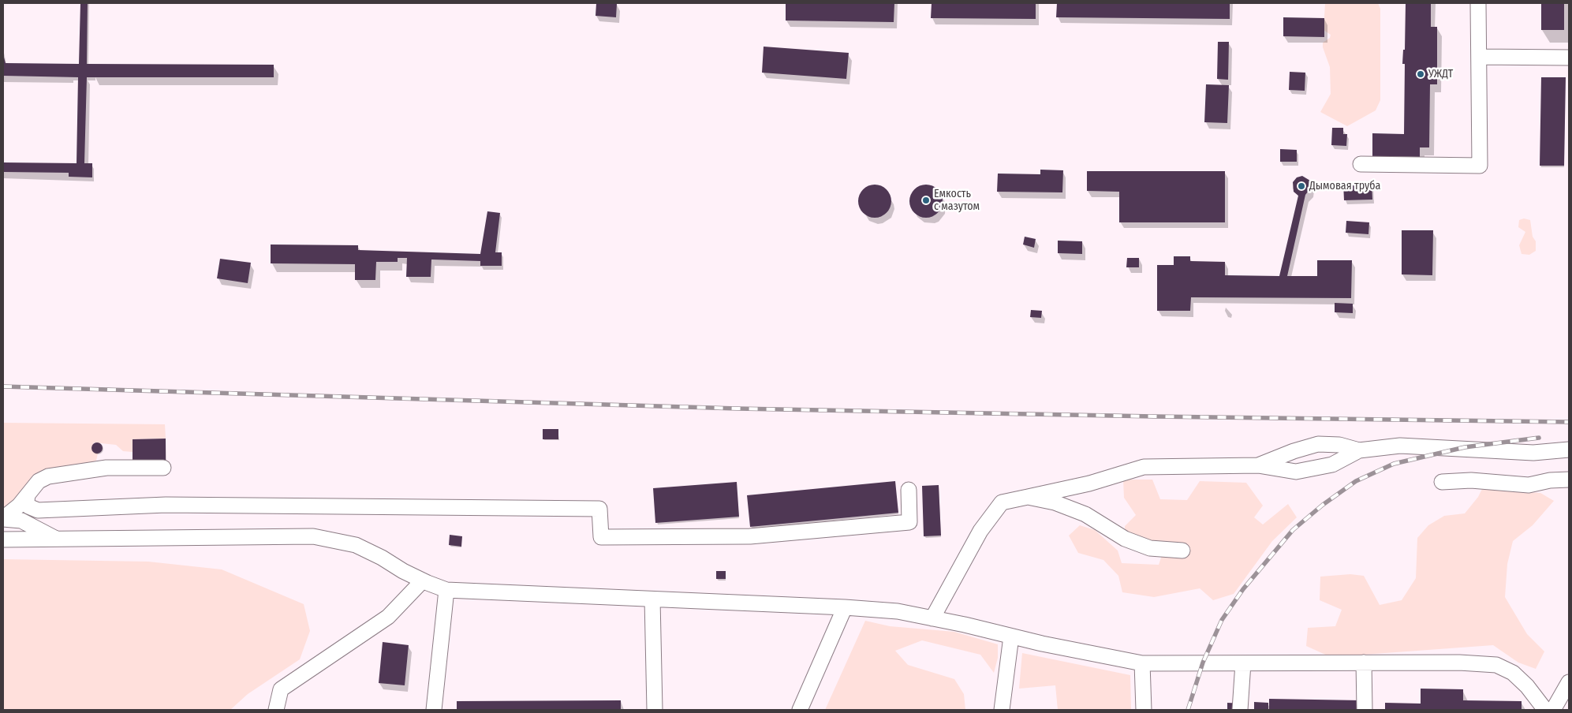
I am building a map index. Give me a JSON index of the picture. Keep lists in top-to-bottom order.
{
  "places": ["УЖДТ", "Дымовая труба", "Емкость с мазутом"]
}
